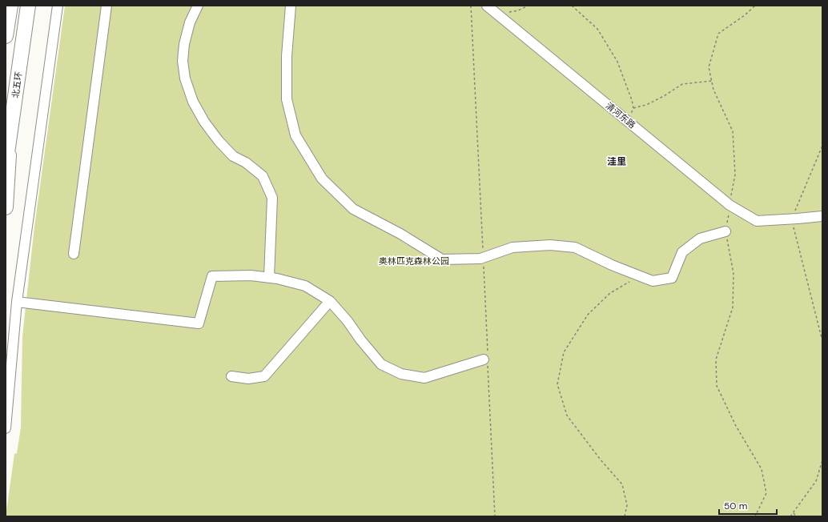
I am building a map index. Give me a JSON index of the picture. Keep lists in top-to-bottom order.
{
  "streets": {
    "highway": ["北五环"],
    "street": ["清河东路"]
  },
  "districts": ["洼里"],
  "parks": ["奥林匹克森林公园"],
  "scale_bar": "50 m"
}
